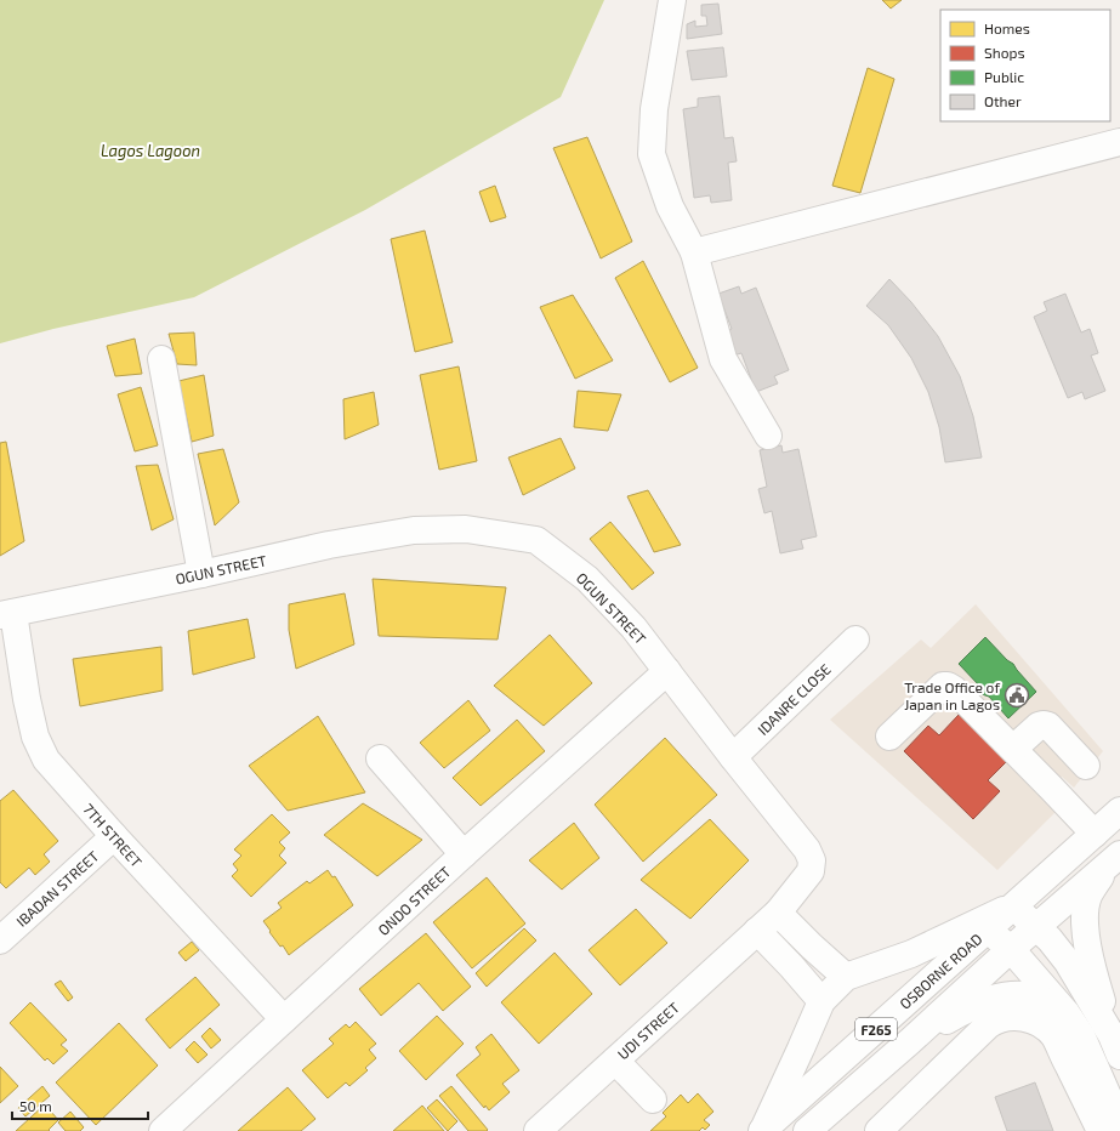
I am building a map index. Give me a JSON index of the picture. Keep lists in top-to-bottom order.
{
  "streets": {
    "street": [
      "OGUN STREET",
      "IDANRE CLOSE",
      "7TH STREET",
      "IBADAN STREET",
      "ONDO STREET",
      "OSBORNE ROAD",
      "F265",
      "UDI STREET"
    ]
  },
  "crossings": [
    ["OGUN STREET", "IDANRE CLOSE"],
    ["OGUN STREET", "7TH STREET"],
    ["OGUN STREET", "ONDO STREET"],
    ["OGUN STREET", "UDI STREET"],
    ["7TH STREET", "IBADAN STREET"],
    ["7TH STREET", "ONDO STREET"]
  ],
  "water": ["Lagos Lagoon"],
  "places": {
    "public building": ["Trade Office of Japan in Lagos"]
  },
  "legend": [
    "Homes",
    "Shops",
    "Public",
    "Other"
  ],
  "scale_bar": "50 m"
}
